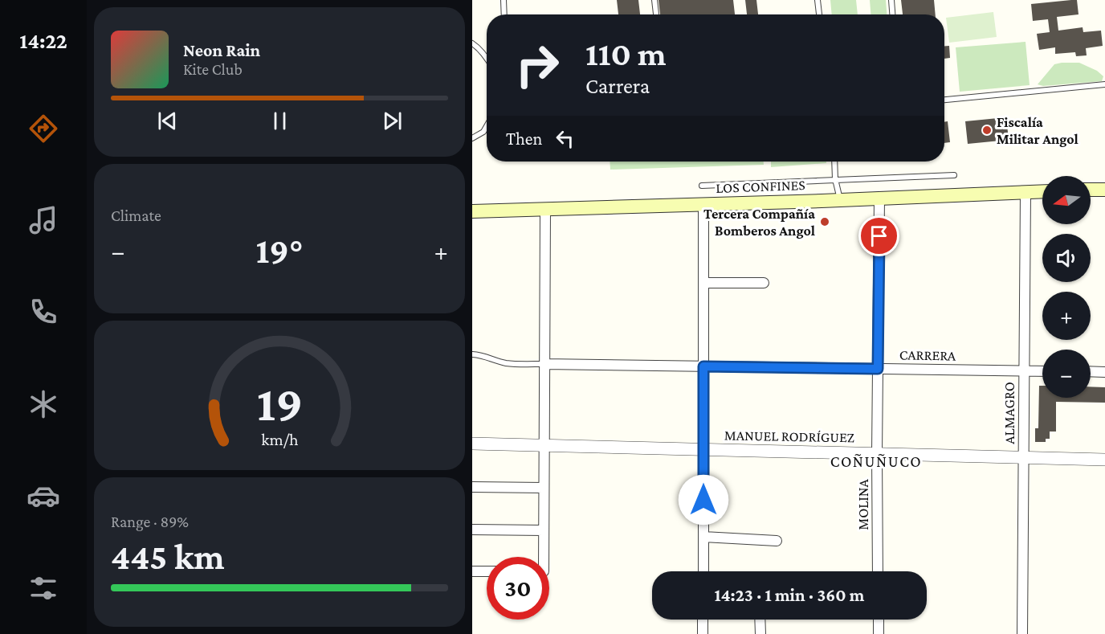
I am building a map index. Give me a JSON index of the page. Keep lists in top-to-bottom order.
{
  "streets": {
    "main road": ["LOS CONFINES"],
    "street": [
      "CARRERA",
      "ALMAGRO",
      "MANUEL RODRÍGUEZ",
      "MOLINA"
    ]
  },
  "crossings": [
    ["LOS CONFINES", "ALMAGRO"],
    ["LOS CONFINES", "MOLINA"],
    ["CARRERA", "ALMAGRO"],
    ["CARRERA", "MOLINA"],
    ["ALMAGRO", "MANUEL RODRÍGUEZ"],
    ["MANUEL RODRÍGUEZ", "MOLINA"]
  ],
  "districts": ["COÑUÑUCO"],
  "places": ["Fiscalía Militar Angol", "Tercera Compañía Bomberos Angol"],
  "north": "left",
  "page": {
    "tabs": "14:22",
    "turn": ["110 m", "Carrera"],
    "song": ["Neon Rain", "Kite Club"],
    "then": "Then",
    "tile": [
      "Climate",
      ["Range · 89%", "445 km"]
    ],
    "map_buttons": ["+", "−"],
    "heat": ["−", "19°", "+"],
    "limit": "30",
    "trip": "14:23 · 1 min · 360 m",
    "gauge": ["19", "km/h"]
  }
}
